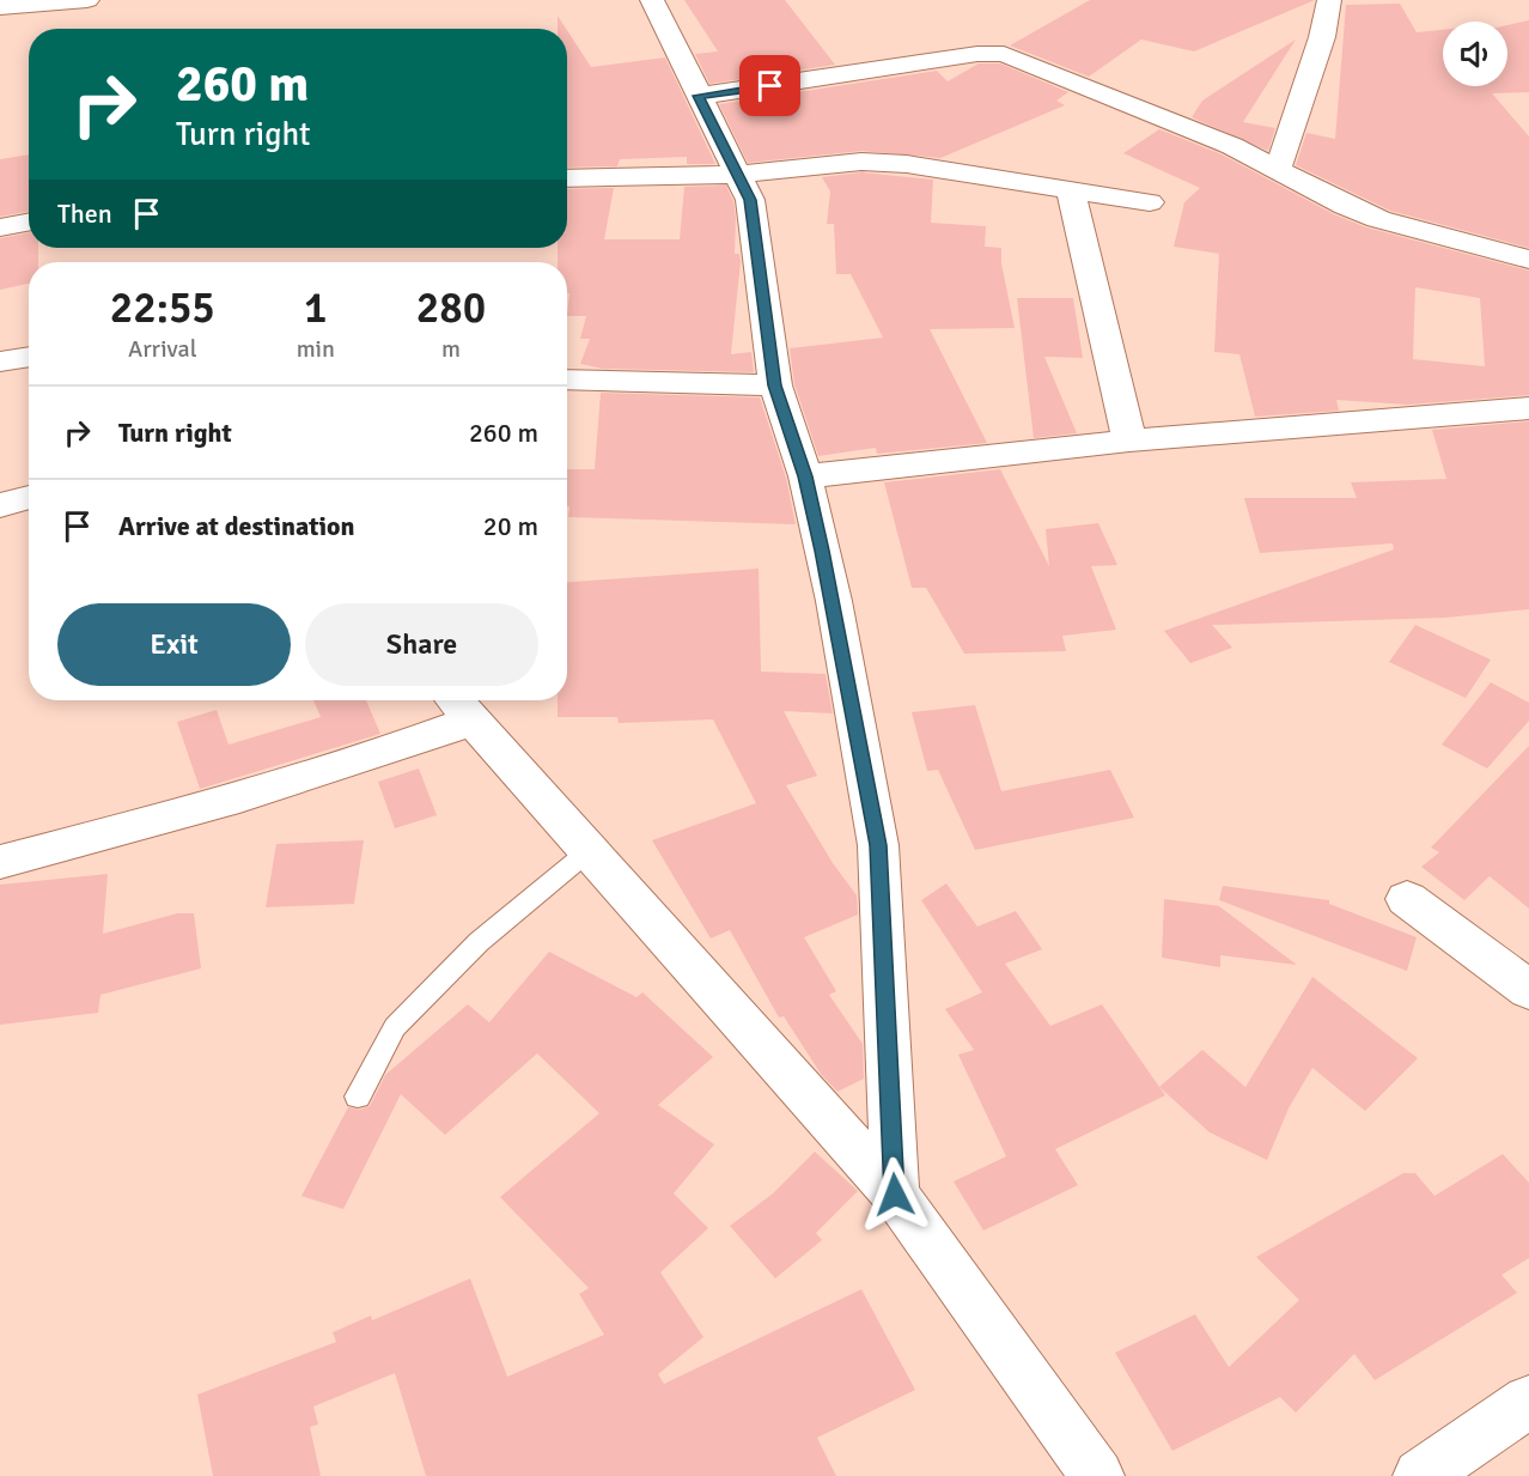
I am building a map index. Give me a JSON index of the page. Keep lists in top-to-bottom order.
{
  "page": {
    "turn": ["260 m", "Turn right"],
    "then": "Then",
    "eta": [
      "22:55",
      "Arrival",
      "1",
      "min",
      "280",
      "m"
    ],
    "list": [
      {
        "name": "Turn right",
        "value": "260 m"
      },
      {
        "name": "Arrive at destination",
        "value": "20 m"
      }
    ],
    "buttons": ["Exit", "Share"]
  }
}
